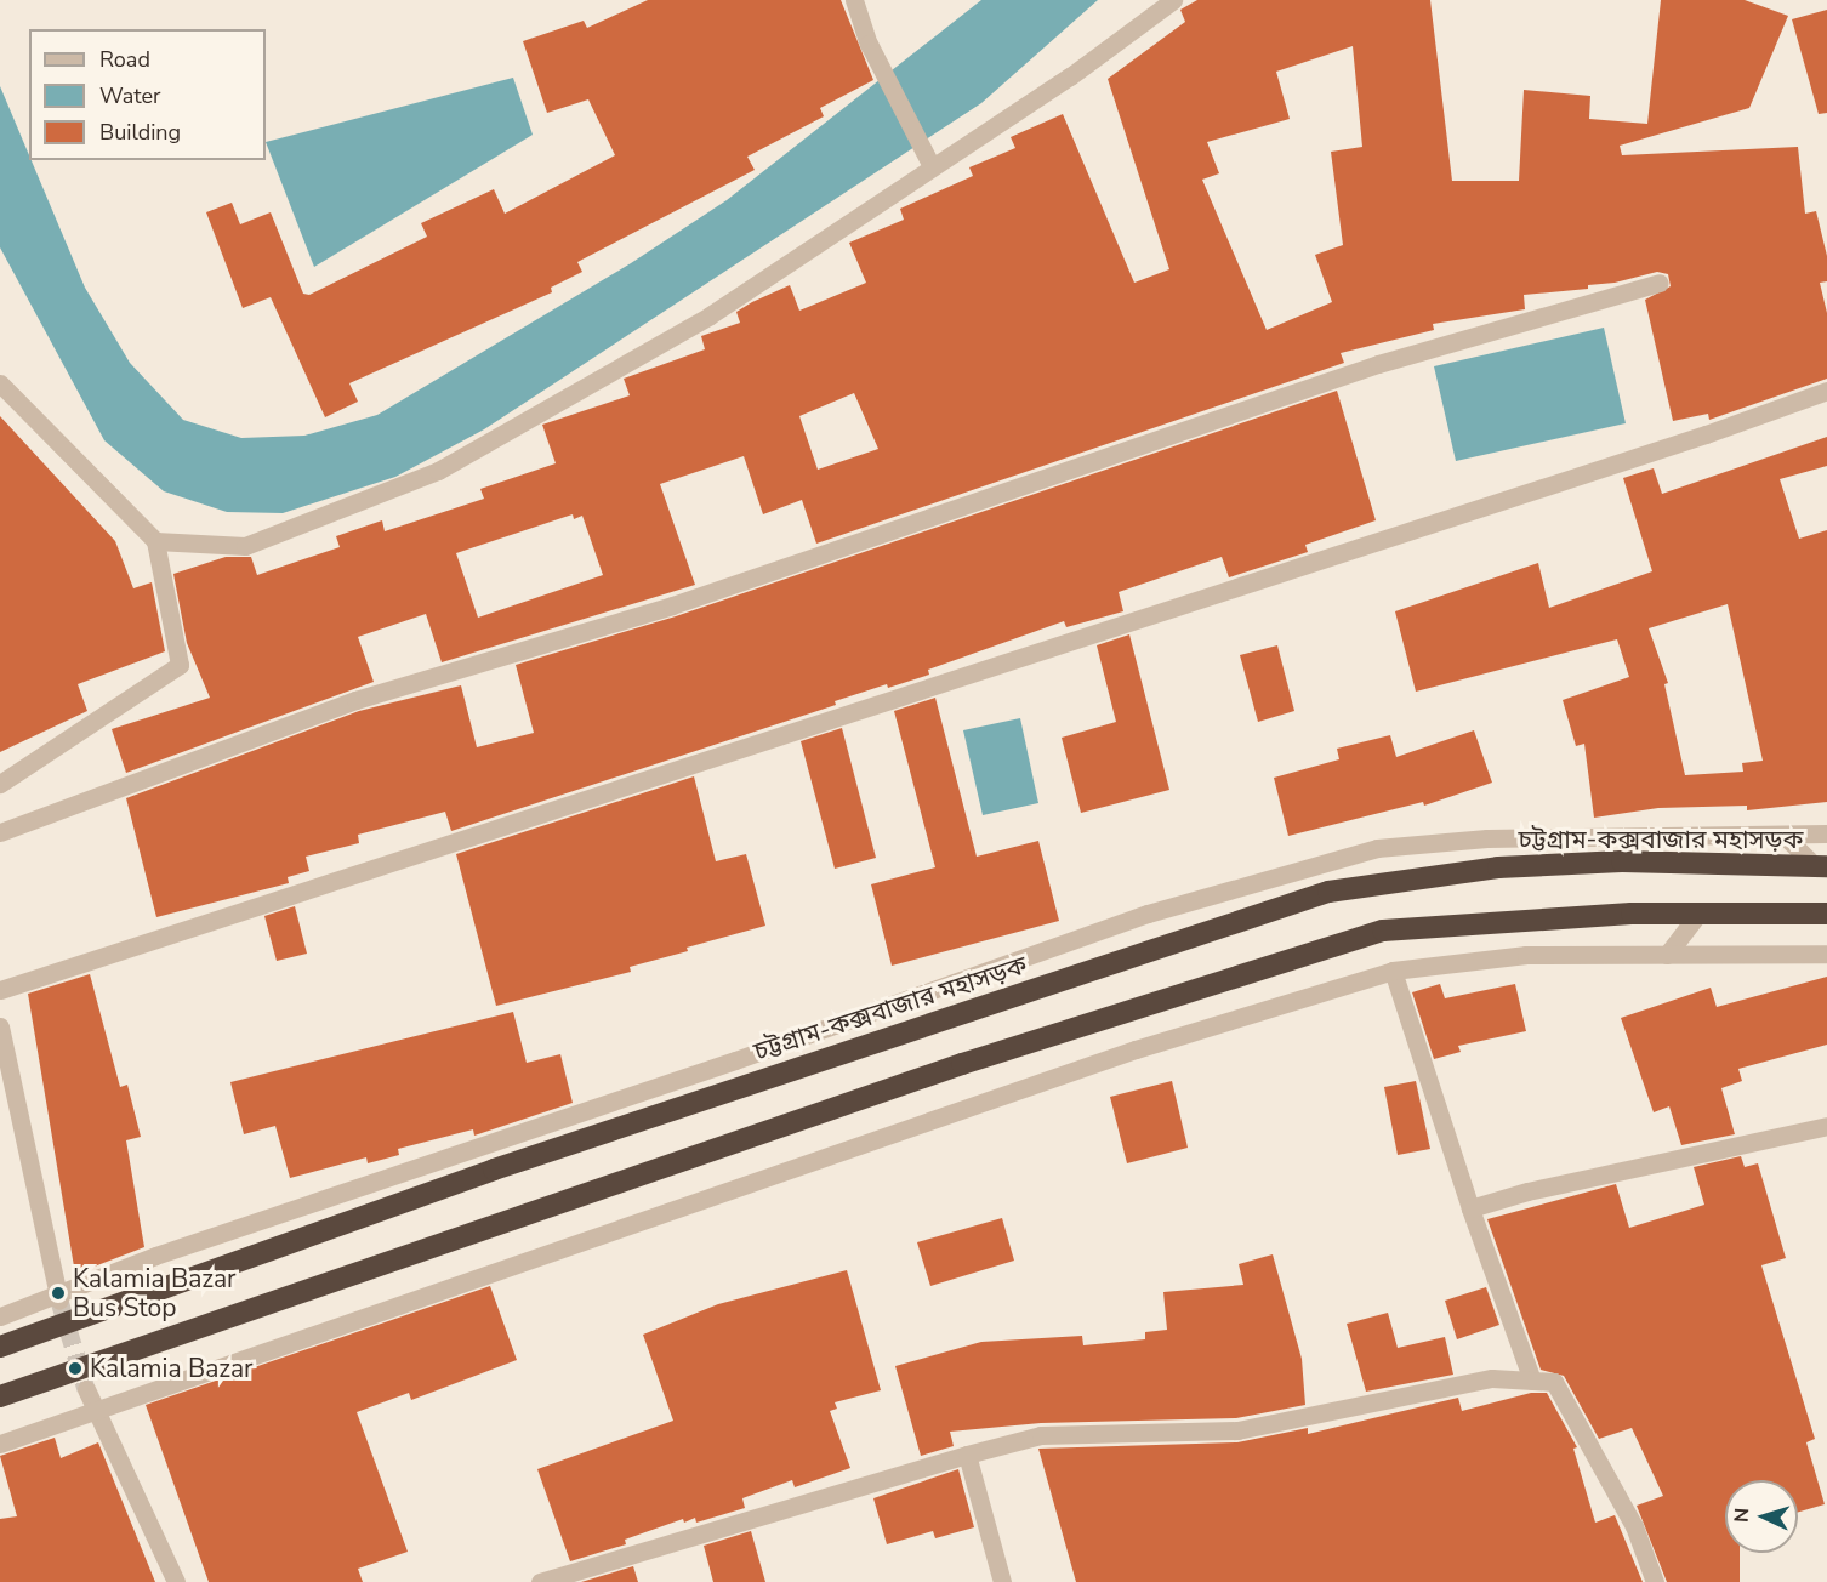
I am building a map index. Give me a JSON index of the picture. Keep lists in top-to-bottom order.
{
  "streets": {
    "highway": ["চট্টগ্রাম-কক্সবাজার মহাসড়ক"]
  },
  "places": ["Kalamia Bazar Bus Stop", "Kalamia Bazar"],
  "legend": ["Road", "Water", "Building"],
  "north": "left"
}
